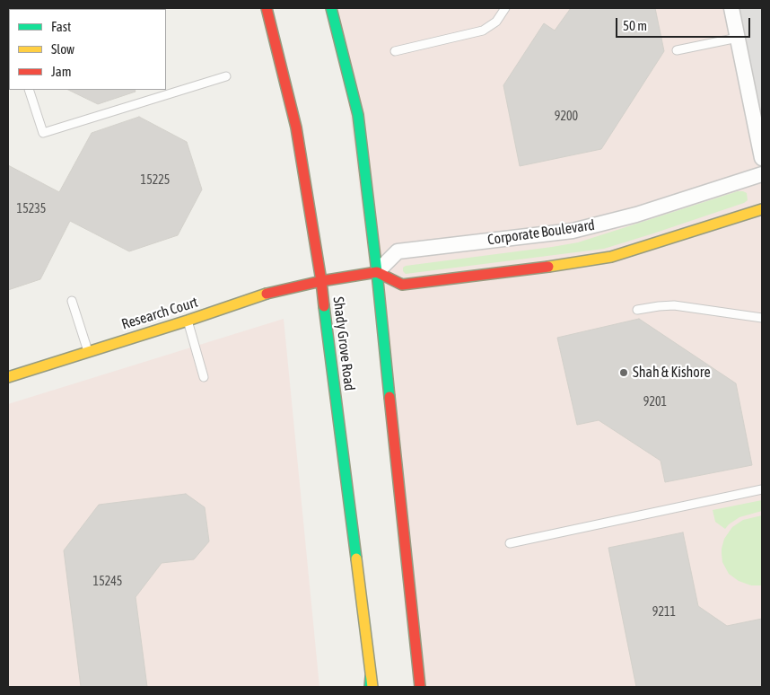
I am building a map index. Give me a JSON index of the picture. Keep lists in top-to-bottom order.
{
  "streets": {
    "main road": ["Research Court", "Shady Grove Road"],
    "street": ["Corporate Boulevard"]
  },
  "crossings": [
    ["Research Court", "Shady Grove Road"]
  ],
  "places": ["Shah & Kishore"],
  "house_numbers": [
    "9200",
    "15225",
    "15235",
    "9201",
    "15245",
    "9211"
  ],
  "legend": ["Fast", "Slow", "Jam"],
  "scale_bar": "50 m"
}
